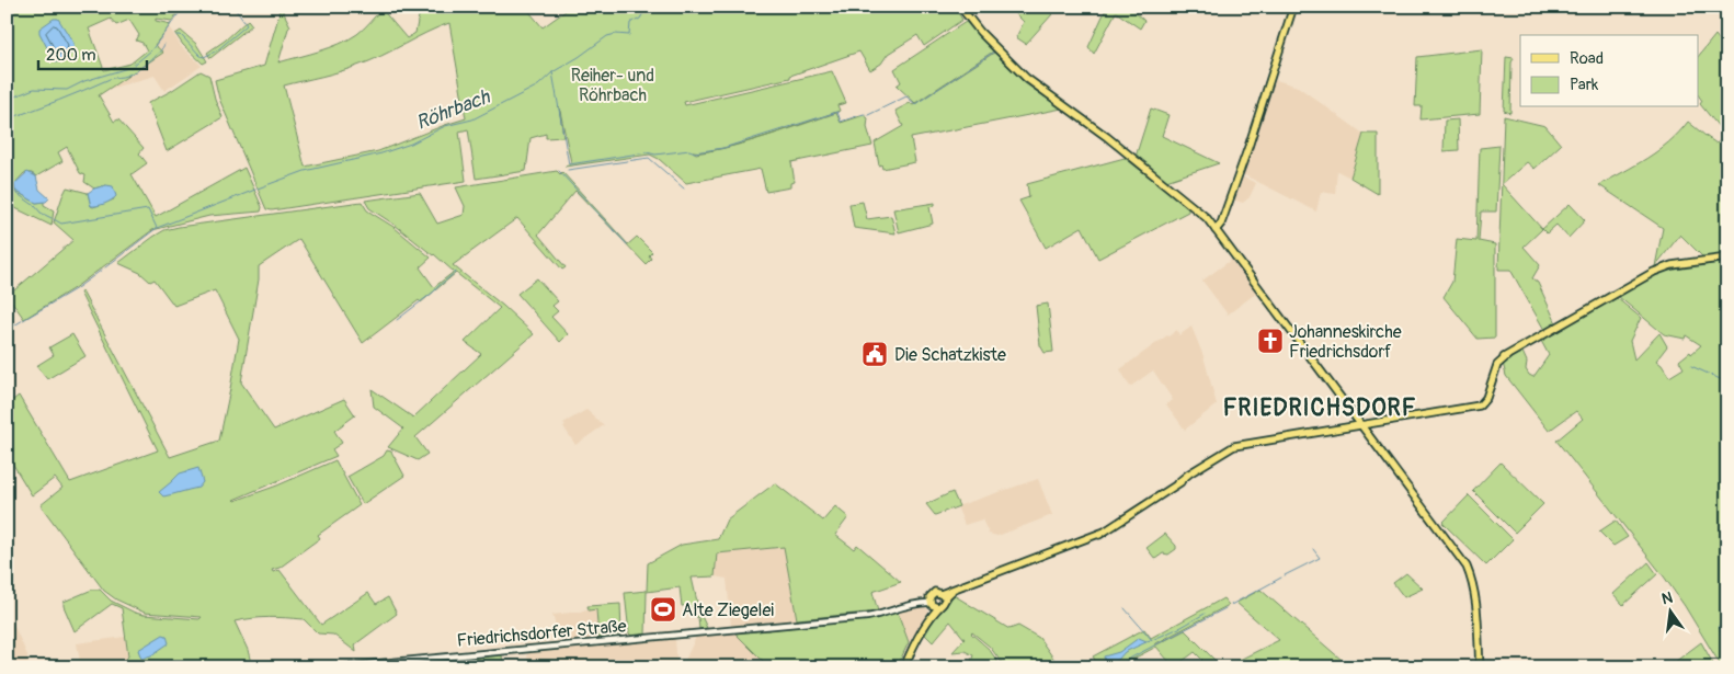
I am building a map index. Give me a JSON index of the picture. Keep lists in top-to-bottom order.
{
  "streets": {
    "street": ["Friedrichsdorfer Straße"]
  },
  "districts": ["FRIEDRICHSDORF"],
  "water": ["Röhrbach"],
  "parks": ["Reiher- und Röhrbach"],
  "places": {
    "church": ["Johanneskirche Friedrichsdorf"],
    "public building": ["Die Schatzkiste"],
    "sports": ["Alte Ziegelei"]
  },
  "legend": ["Road", "Park"],
  "scale_bar": "200 m",
  "north": "top"
}
